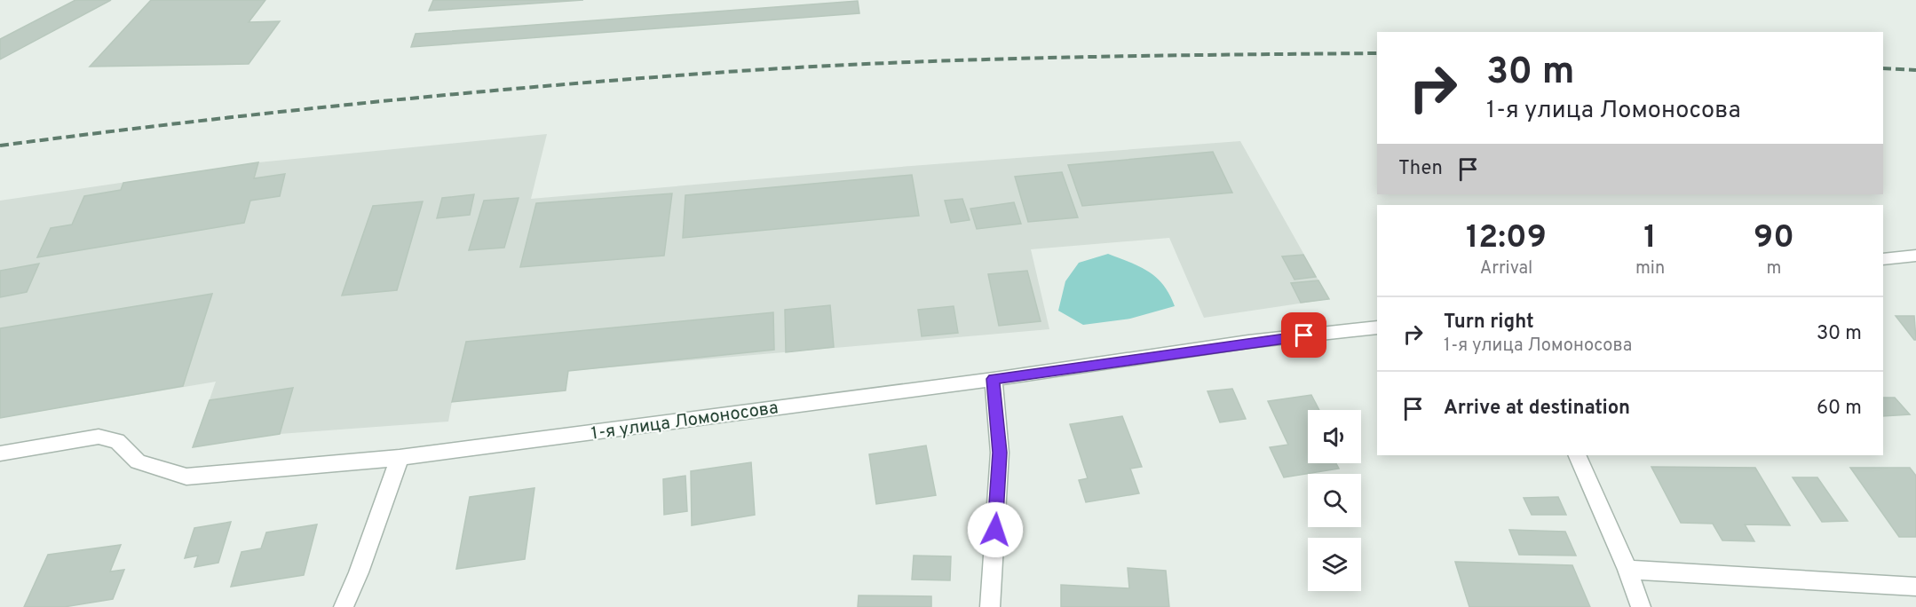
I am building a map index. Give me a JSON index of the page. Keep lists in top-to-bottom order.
{
  "streets": {
    "street": ["1-я улица Ломоносова"]
  },
  "page": {
    "turn": ["30 m", "1-я улица Ломоносова"],
    "then": "Then",
    "eta": [
      "12:09",
      "Arrival",
      "1",
      "min",
      "90",
      "m"
    ],
    "list": [
      {
        "name": "Turn right",
        "note": "1-я улица Ломоносова",
        "value": "30 m"
      },
      {
        "name": "Arrive at destination",
        "value": "60 m"
      }
    ]
  }
}
